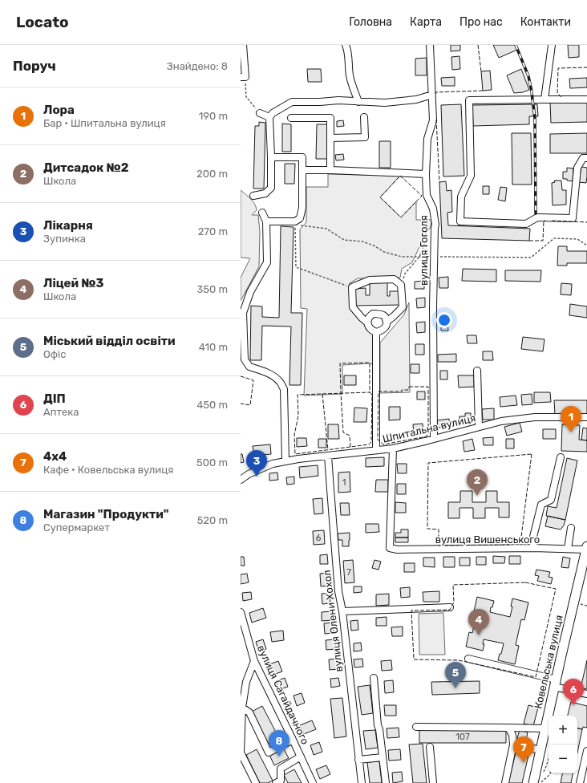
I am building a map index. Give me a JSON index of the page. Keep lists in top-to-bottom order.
{
  "streets": {
    "main road": ["Ковельська вулиця"],
    "street": [
      "вулиця Гоголя",
      "Шпитальна вулиця",
      "вулиця Вишенського",
      "вулиця Олени Хохол",
      "вулиця Сагайдачного"
    ]
  },
  "crossings": [
    ["вулиця Гоголя", "Шпитальна вулиця"],
    ["Шпитальна вулиця", "вулиця Вишенського"],
    ["Шпитальна вулиця", "вулиця Олени Хохол"],
    ["вулиця Вишенського", "Ковельська вулиця"]
  ],
  "house_numbers": [
    "1",
    "6",
    "7",
    "107"
  ],
  "page": {
    "header": "Locato",
    "nav": [
      "Головна",
      "Карта",
      "Про нас",
      "Контакти"
    ],
    "heading": ["Поруч", "Знайдено: 8"],
    "list": [
      {
        "mark": "1",
        "name": "Лора",
        "note": "Бар · Шпитальна вулиця",
        "value": "190 m"
      },
      {
        "mark": "2",
        "name": "Дитсадок №2",
        "note": "Школа",
        "value": "200 m"
      },
      {
        "mark": "3",
        "name": "Лікарня",
        "note": "Зупинка",
        "value": "270 m"
      },
      {
        "mark": "4",
        "name": "Ліцей №3",
        "note": "Школа",
        "value": "350 m"
      },
      {
        "mark": "5",
        "name": "Міський відділ освіти",
        "note": "Офіс",
        "value": "410 m"
      },
      {
        "mark": "6",
        "name": "ДІП",
        "note": "Аптека",
        "value": "450 m"
      },
      {
        "mark": "7",
        "name": "4x4",
        "note": "Кафе · Ковельська вулиця",
        "value": "500 m"
      },
      {
        "mark": "8",
        "name": "Магазин \"Продукти\"",
        "note": "Супермаркет",
        "value": "520 m"
      }
    ],
    "pins": [
      "1",
      "3",
      "2",
      "4",
      "5",
      "6",
      "8",
      "7"
    ],
    "map_buttons": ["+", "−"]
  }
}
